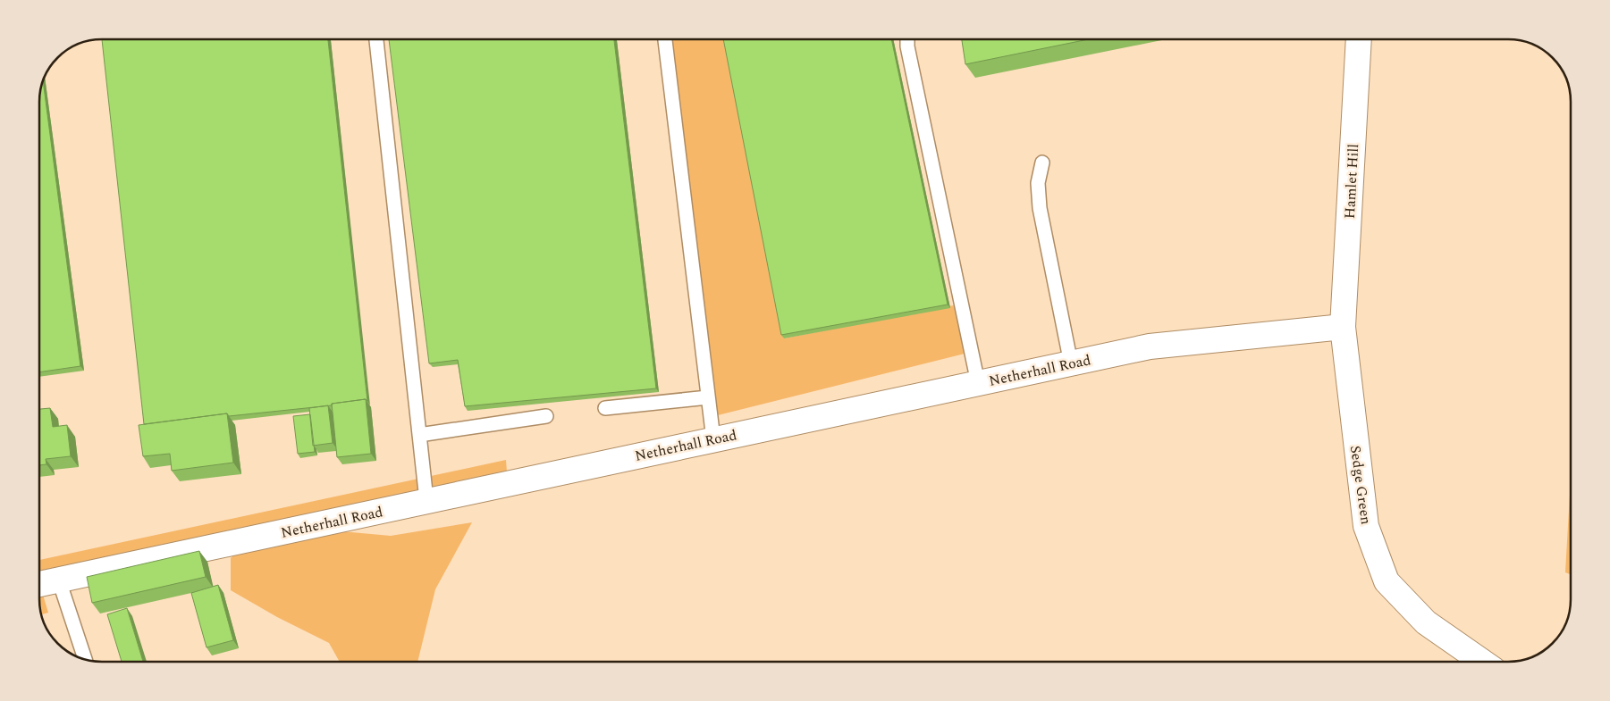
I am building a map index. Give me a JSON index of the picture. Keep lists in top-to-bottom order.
{
  "streets": {
    "street": ["Hamlet Hill", "Netherhall Road", "Sedge Green"]
  },
  "crossings": [
    ["Hamlet Hill", "Netherhall Road"],
    ["Hamlet Hill", "Sedge Green"],
    ["Netherhall Road", "Sedge Green"]
  ]
}
